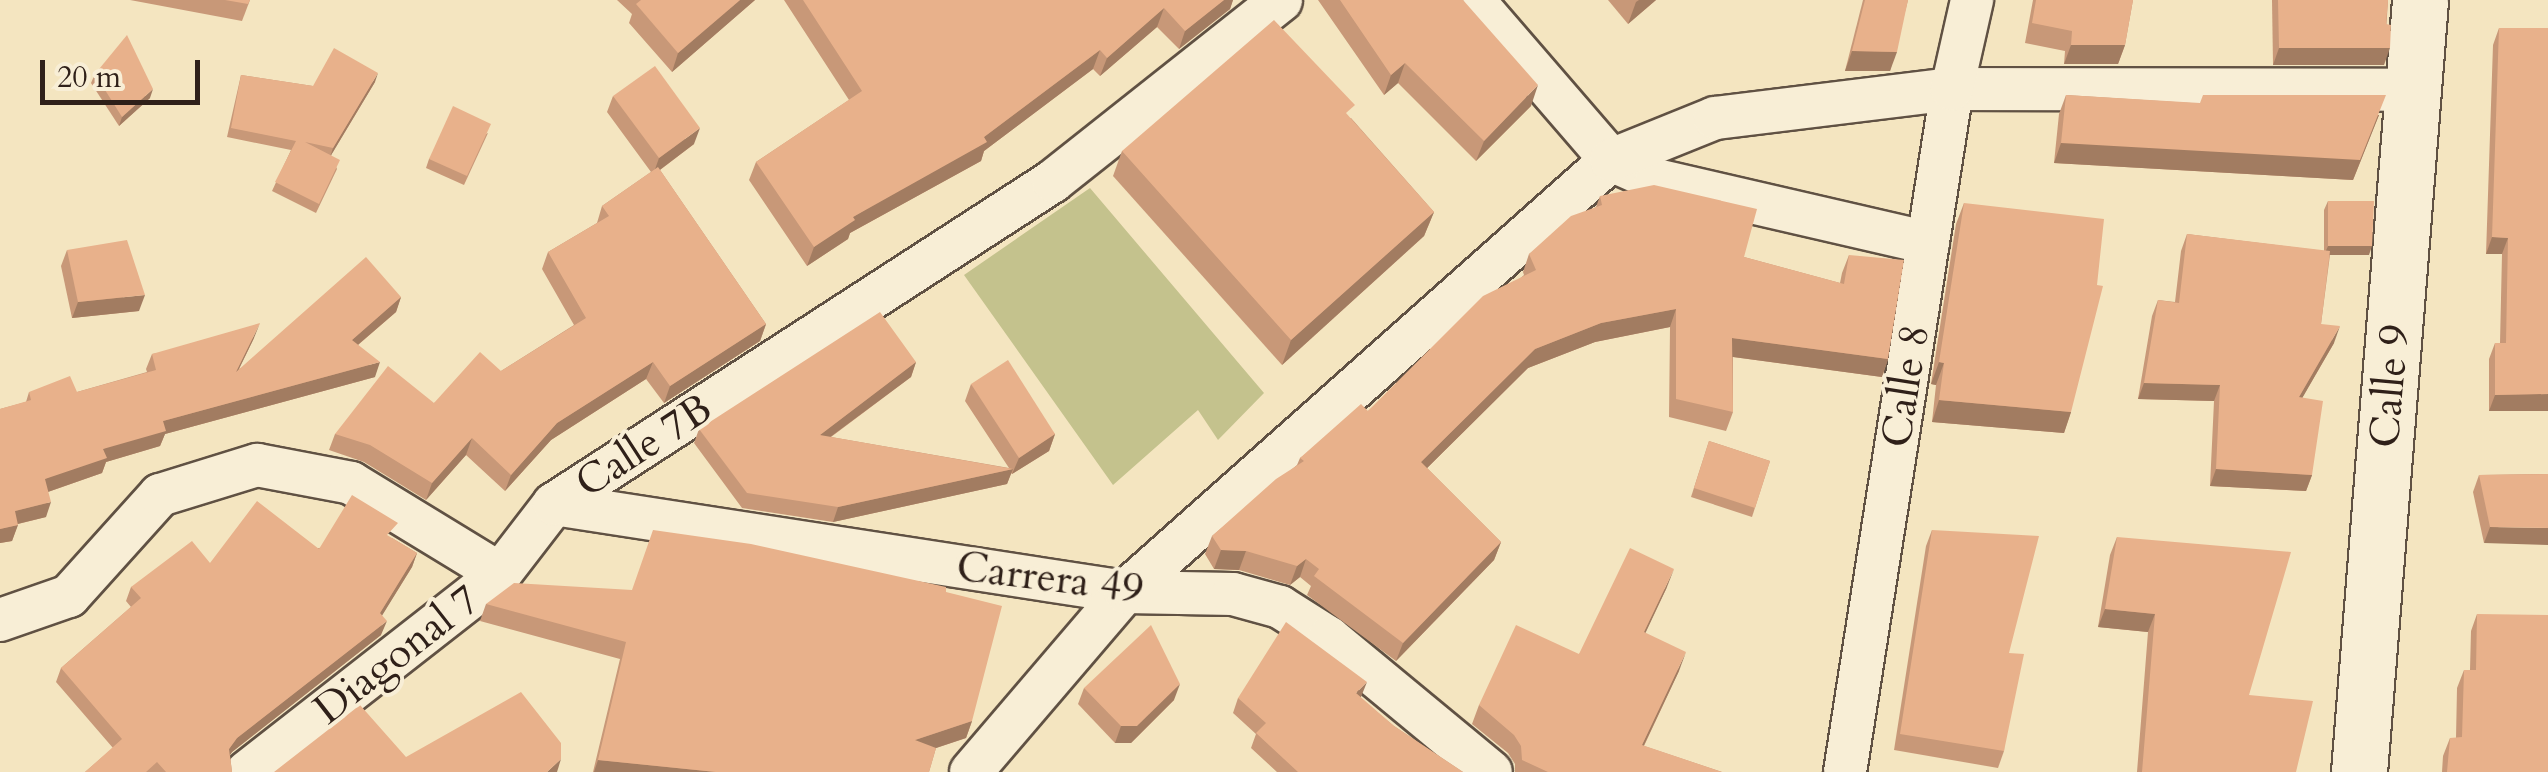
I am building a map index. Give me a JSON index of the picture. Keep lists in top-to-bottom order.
{
  "streets": {
    "street": [
      "Calle 8",
      "Calle 9",
      "Calle 7B",
      "Carrera 49",
      "Diagonal 7"
    ]
  },
  "crossings": [
    ["Calle 7B", "Carrera 49"],
    ["Calle 7B", "Diagonal 7"]
  ],
  "scale_bar": "20 m"
}
